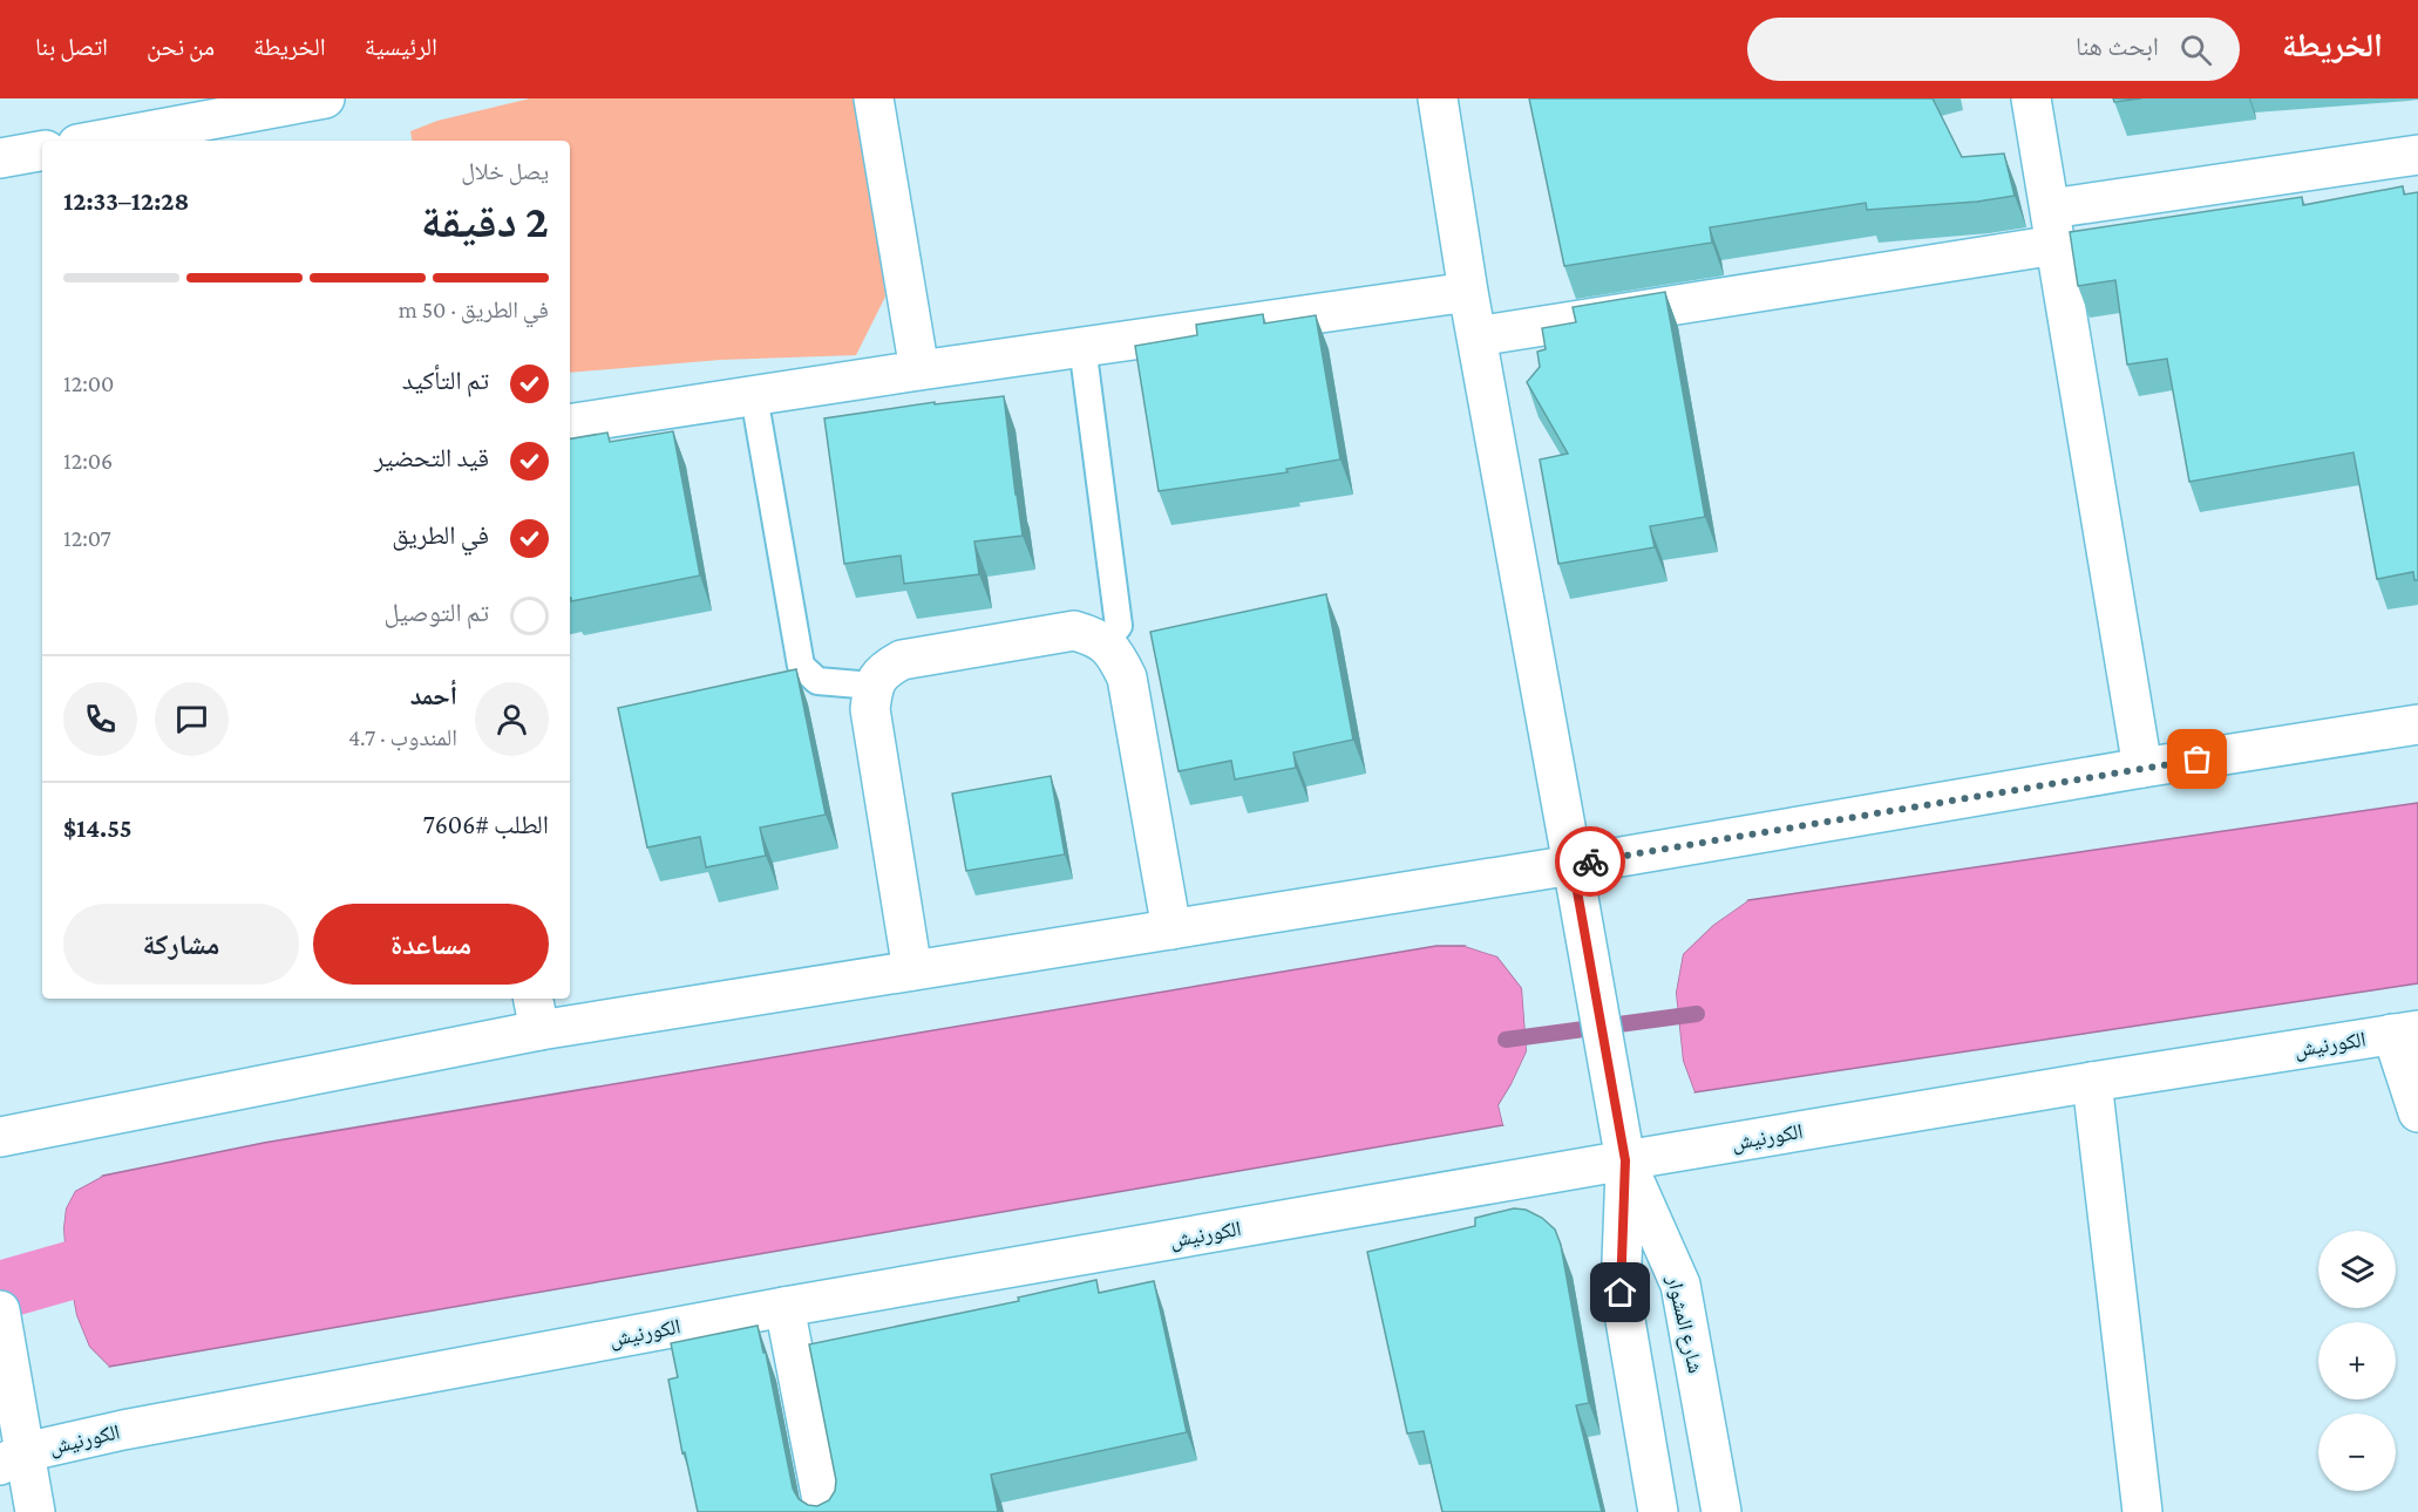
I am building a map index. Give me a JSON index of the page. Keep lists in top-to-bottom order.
{
  "streets": {
    "street": ["الكورنيش", "شارع المشوار"]
  },
  "crossings": [
    ["الكورنيش", "شارع المشوار"]
  ],
  "page": {
    "header": "الخريطة",
    "search": "ابحث هنا",
    "nav": [
      "الرئيسية",
      "الخريطة",
      "من نحن",
      "اتصل بنا"
    ],
    "heading": ["2 دقيقة", "يصل خلال", "12:28–12:33"],
    "panel": [
      "أحمد",
      "المندوب · 4.7",
      "الطلب #7606",
      "$14.55"
    ],
    "bar": "في الطريق · 50 m",
    "list": [
      ["تم التأكيد", "12:00"],
      ["قيد التحضير", "12:06"],
      ["في الطريق", "12:07"],
      "تم التوصيل"
    ],
    "buttons": ["مساعدة", "مشاركة"],
    "map_buttons": ["+", "−"]
  }
}
